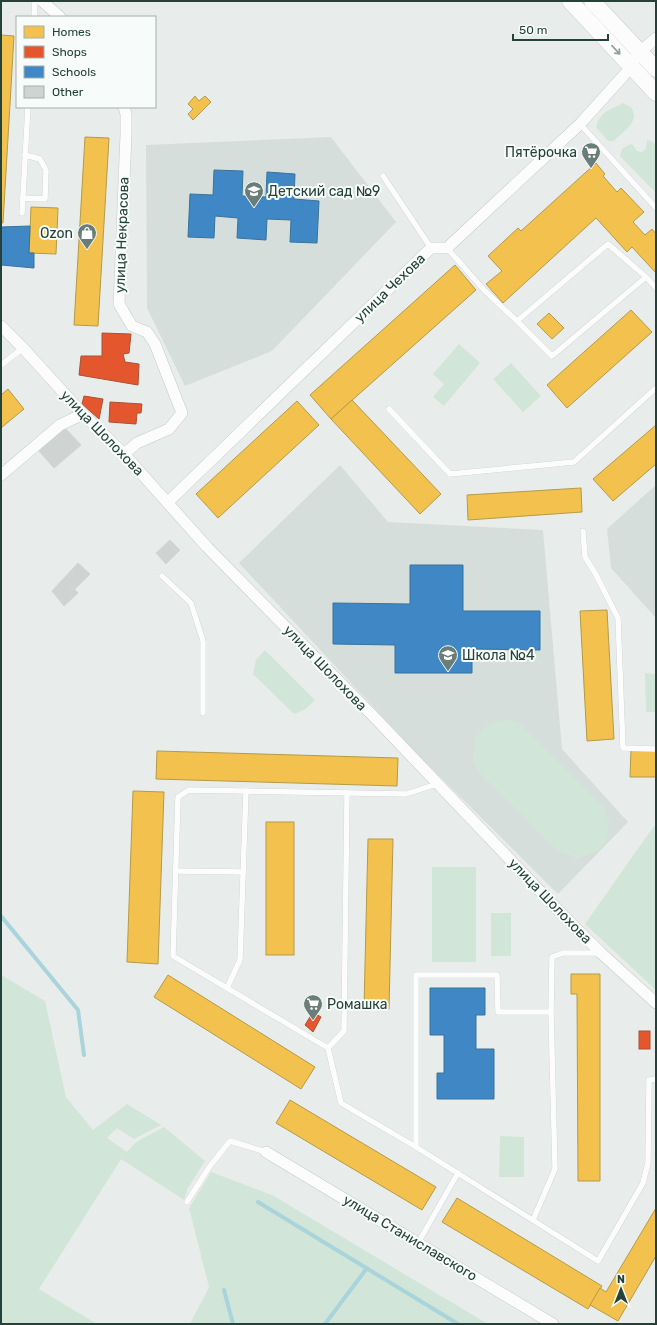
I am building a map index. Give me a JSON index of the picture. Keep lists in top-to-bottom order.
{
  "streets": {
    "street": [
      "улица Некрасова",
      "улица Чехова",
      "улица Шолохова",
      "улица Станиславского"
    ]
  },
  "crossings": [
    ["улица Некрасова", "улица Шолохова"],
    ["улица Чехова", "улица Шолохова"]
  ],
  "places": {
    "supermarket": ["Пятёрочка", "Ромашка"],
    "school or university": ["Детский сад №9", "Школа №4"],
    "shop": ["Ozon"]
  },
  "legend": [
    "Homes",
    "Shops",
    "Schools",
    "Other"
  ],
  "scale_bar": "50 m",
  "north": "top"
}
